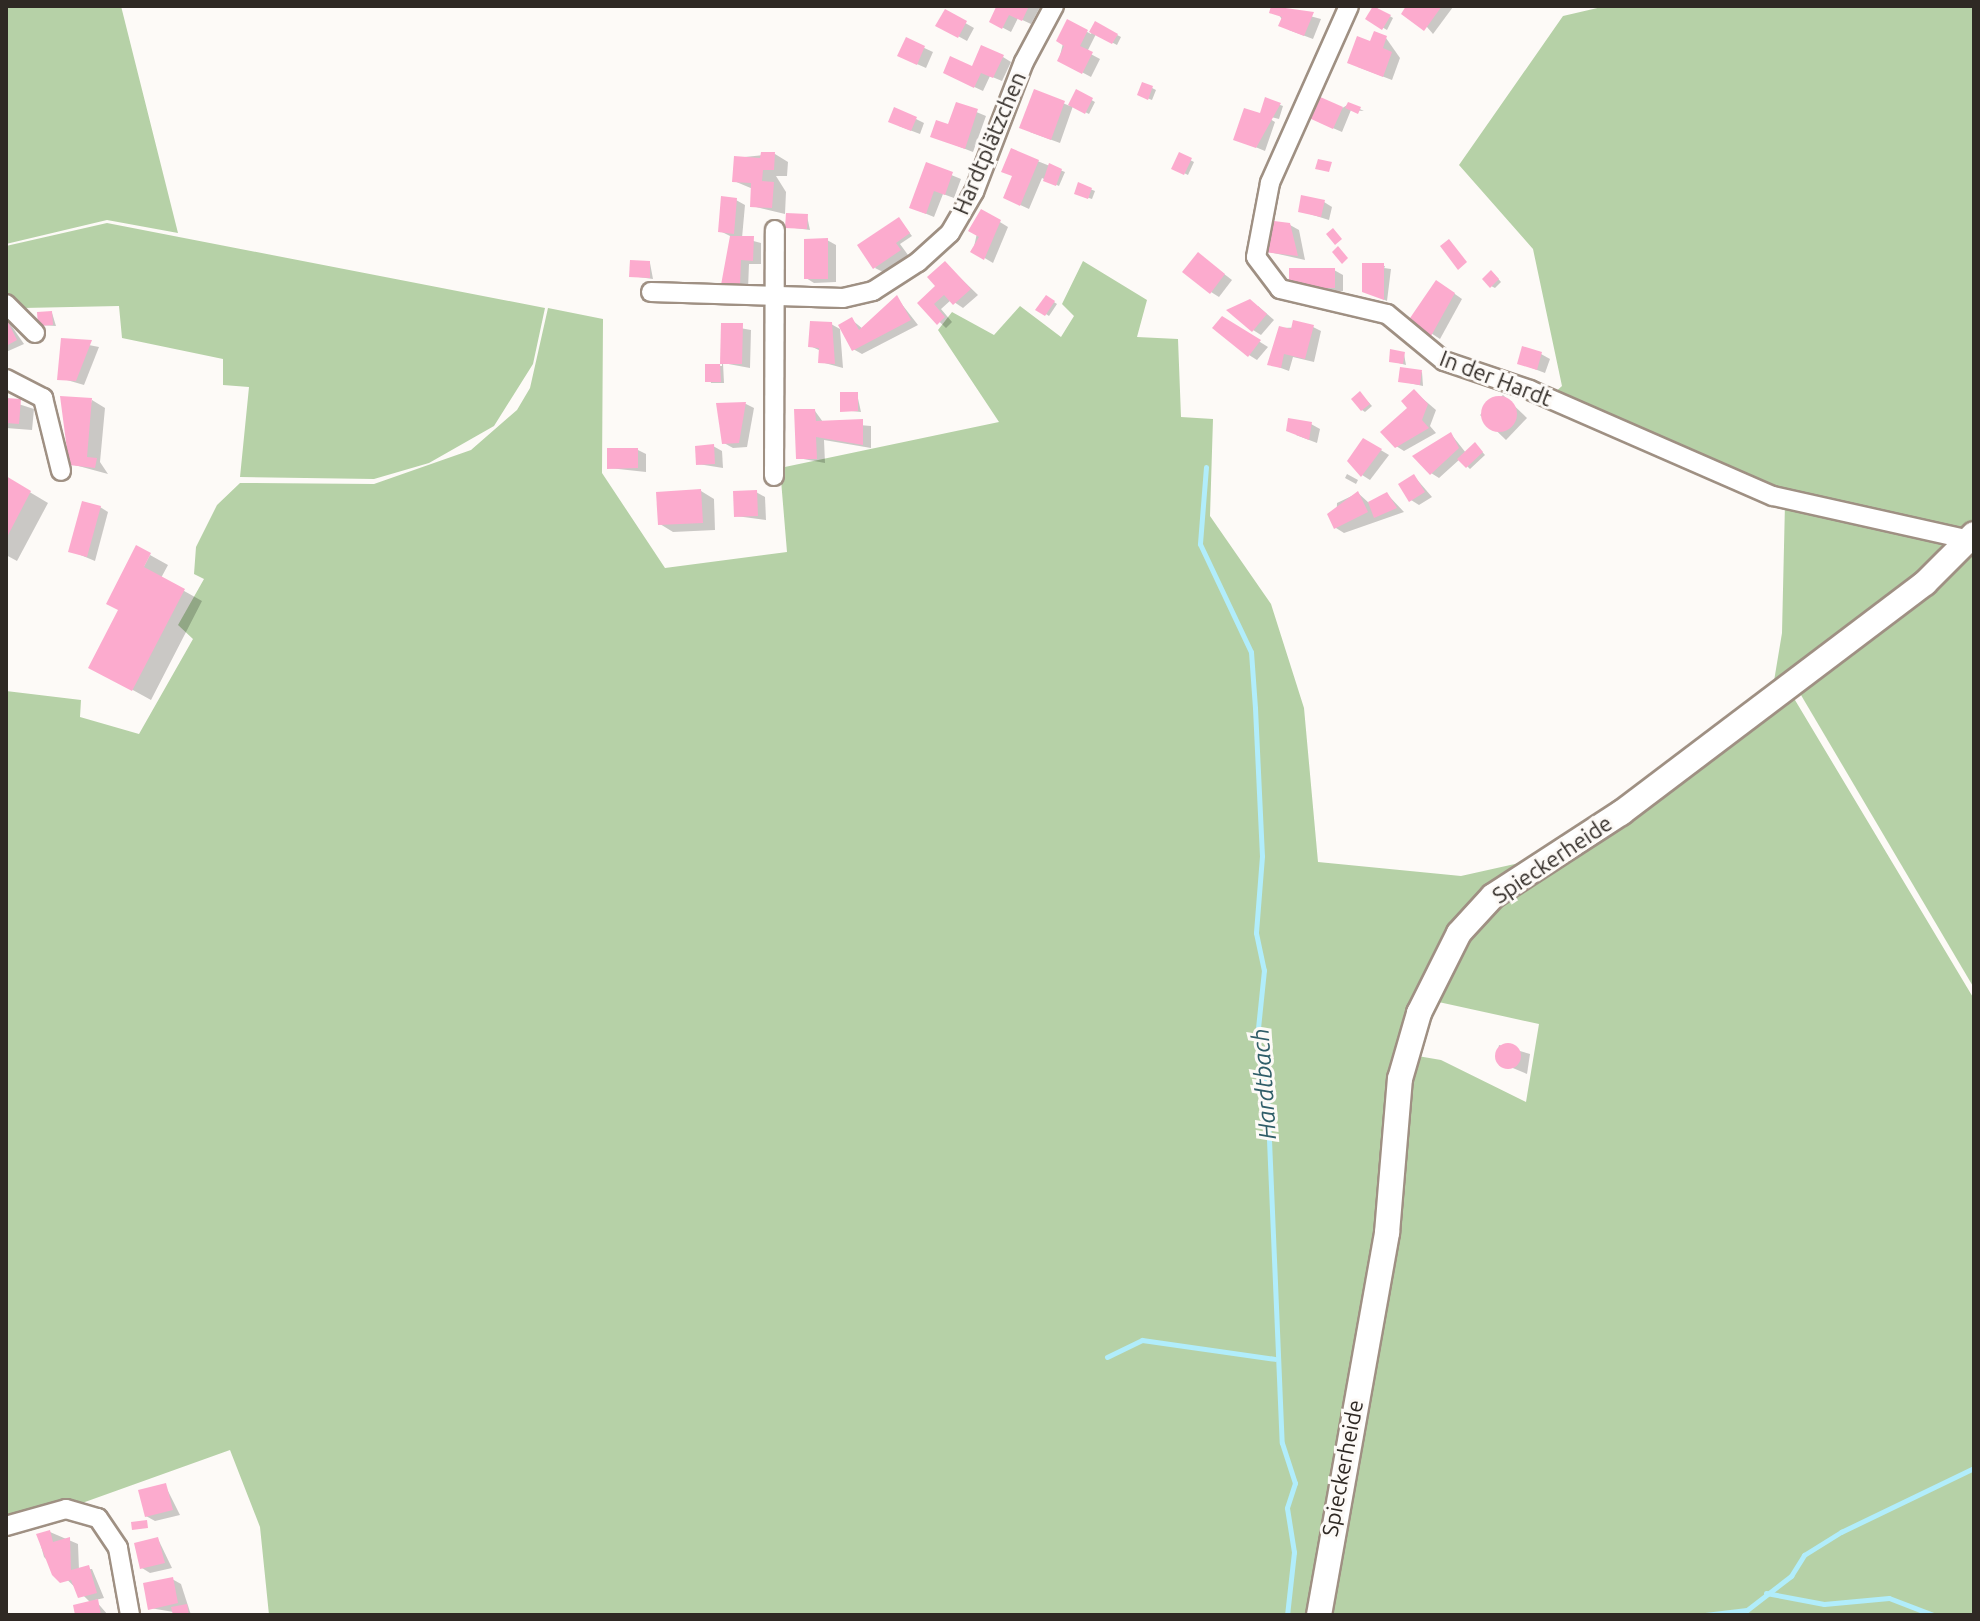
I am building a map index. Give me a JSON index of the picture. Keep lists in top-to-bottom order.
{
  "streets": {
    "main road": ["Spieckerheide"],
    "street": ["Hardtplätzchen", "In der Hardt"]
  },
  "crossings": [
    ["In der Hardt", "Spieckerheide"]
  ],
  "water": ["Hardtbach"]
}
